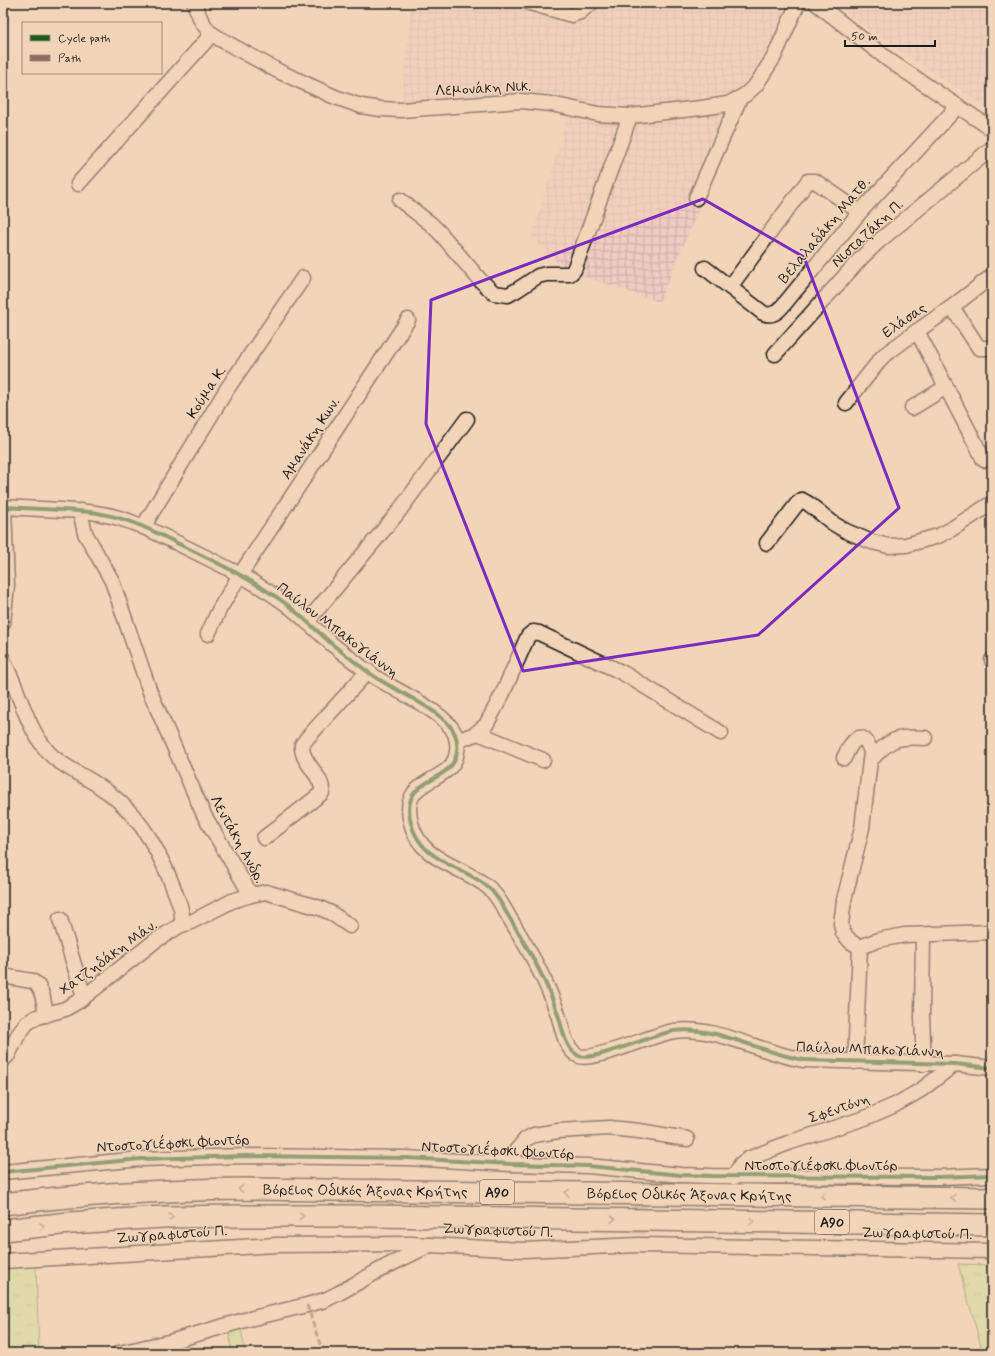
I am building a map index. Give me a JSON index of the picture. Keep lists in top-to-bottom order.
{
  "streets": {
    "highway": ["Βόρειος Οδικός Άξονας Κρήτης", "Α90"],
    "street": [
      "Λεμονάκη Νικ.",
      "Βελαλαδάκη Ματθ.",
      "Νισταζάκη Π.",
      "Ελάσας",
      "Κούμα Κ.",
      "Αμανάκη Κων.",
      "Παύλου Μπακογιάννη",
      "Λεντάκη Ανδρ.",
      "Χατζηδάκη Μάν.",
      "Σφεντόνη",
      "Ντοστογιέφσκι Φιοντόρ",
      "Ζωγραφιστού Π."
    ]
  },
  "crossings": [
    ["Κούμα Κ.", "Παύλου Μπακογιάννη"],
    ["Αμανάκη Κων.", "Παύλου Μπακογιάννη"],
    ["Παύλου Μπακογιάννη", "Λεντάκη Ανδρ."],
    ["Παύλου Μπακογιάννη", "Σφεντόνη"],
    ["Λεντάκη Ανδρ.", "Χατζηδάκη Μάν."],
    ["Σφεντόνη", "Ντοστογιέφσκι Φιοντόρ"]
  ],
  "legend": ["Cycle path", "Path"],
  "scale_bar": "50 m"
}
